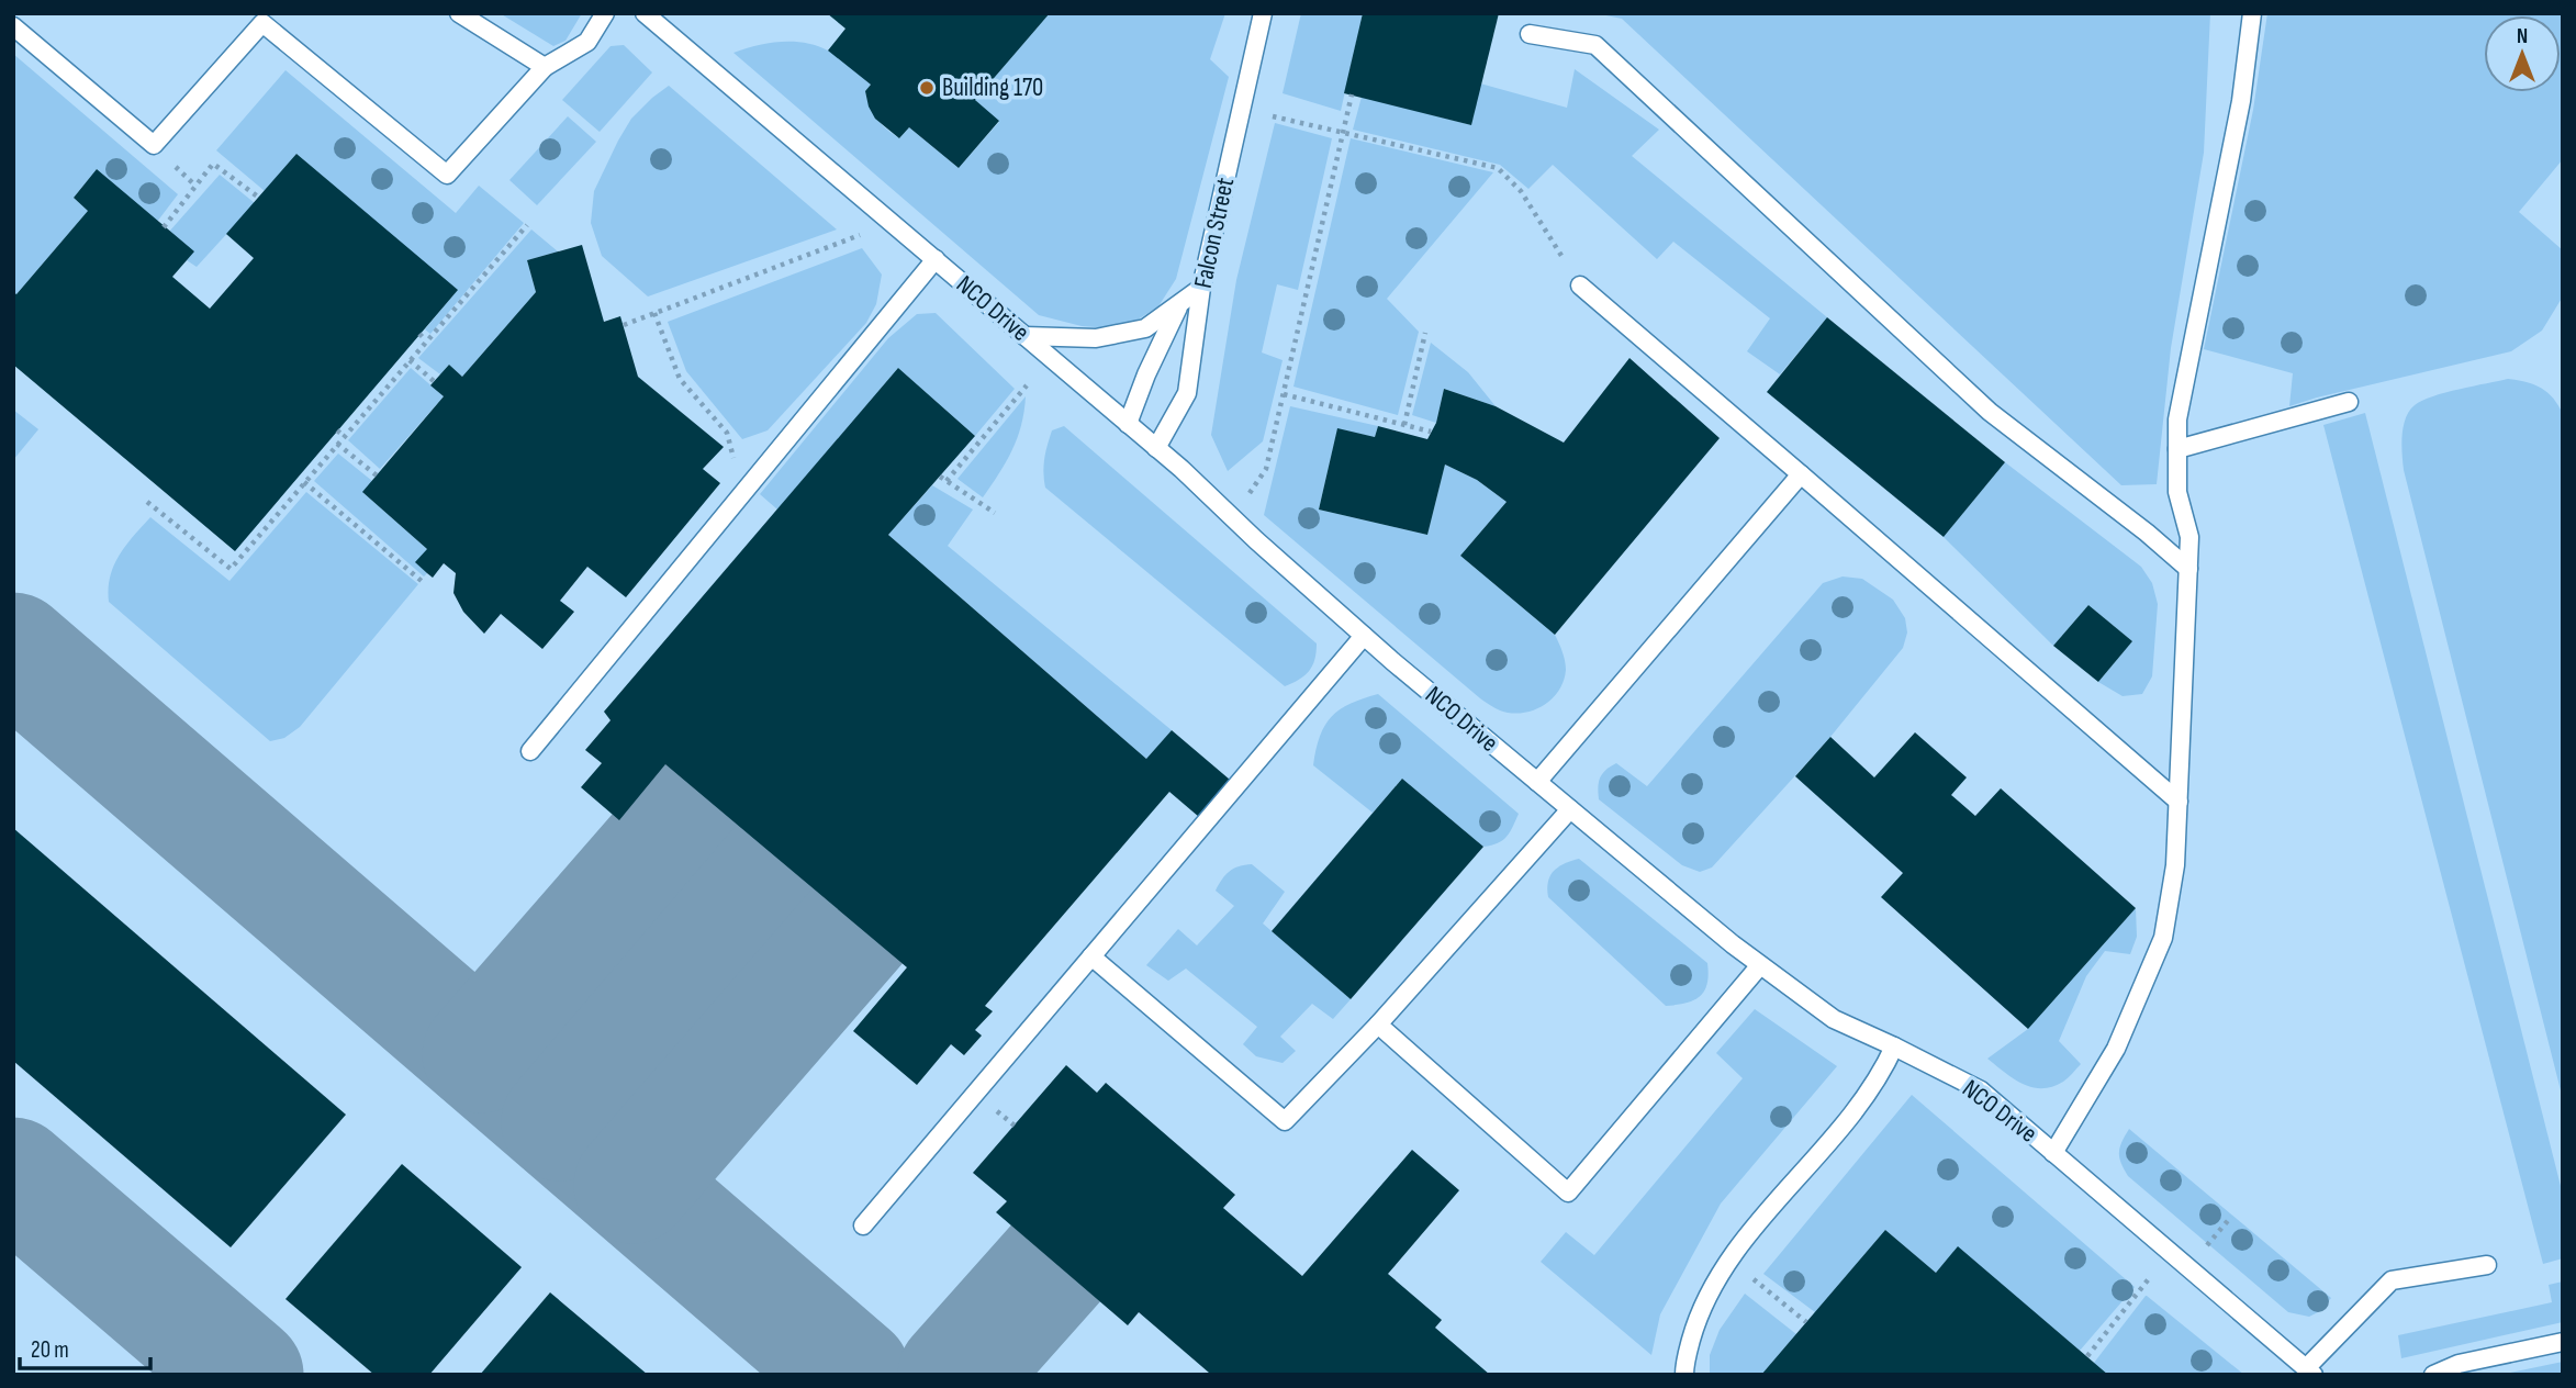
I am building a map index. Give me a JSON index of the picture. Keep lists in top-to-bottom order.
{
  "streets": {
    "lane": ["Falcon Street", "NCO Drive"]
  },
  "crossings": [
    ["Falcon Street", "NCO Drive"]
  ],
  "places": ["Building 170"],
  "scale_bar": "20 m",
  "north": "top"
}
